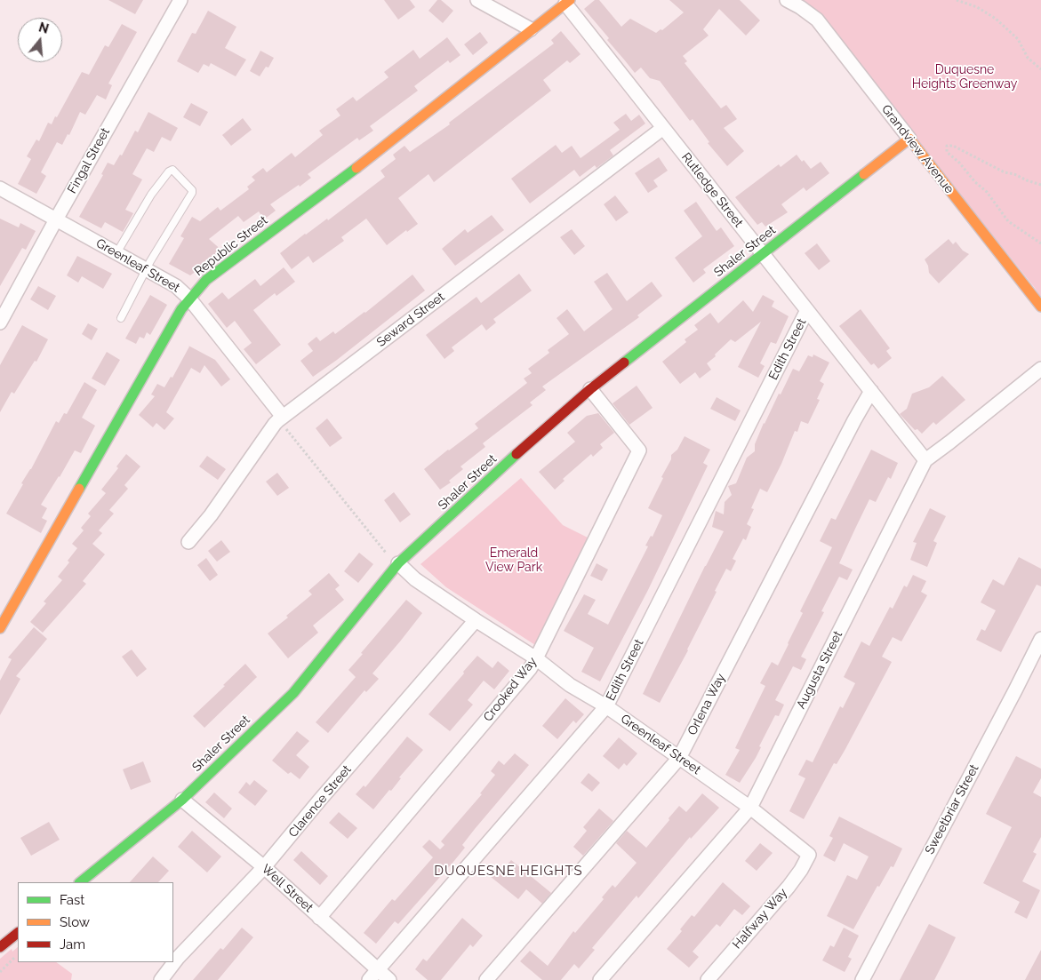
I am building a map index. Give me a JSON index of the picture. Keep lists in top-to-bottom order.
{
  "streets": {
    "street": [
      "Grandview Avenue",
      "Fingal Street",
      "Rutledge Street",
      "Republic Street",
      "Shaler Street",
      "Greenleaf Street",
      "Seward Street",
      "Edith Street",
      "Augusta Street",
      "Crooked Way",
      "Orlena Way",
      "Clarence Street",
      "Sweetbriar Street",
      "Well Street",
      "Halfway Way"
    ]
  },
  "crossings": [
    ["Grandview Avenue", "Shaler Street"],
    ["Fingal Street", "Greenleaf Street"],
    ["Rutledge Street", "Republic Street"],
    ["Rutledge Street", "Shaler Street"],
    ["Rutledge Street", "Seward Street"],
    ["Rutledge Street", "Edith Street"],
    ["Rutledge Street", "Augusta Street"],
    ["Rutledge Street", "Orlena Way"],
    ["Republic Street", "Greenleaf Street"],
    ["Shaler Street", "Greenleaf Street"],
    ["Shaler Street", "Crooked Way"],
    ["Shaler Street", "Well Street"],
    ["Greenleaf Street", "Seward Street"],
    ["Greenleaf Street", "Edith Street"],
    ["Greenleaf Street", "Augusta Street"],
    ["Greenleaf Street", "Crooked Way"],
    ["Greenleaf Street", "Orlena Way"],
    ["Greenleaf Street", "Clarence Street"],
    ["Greenleaf Street", "Halfway Way"],
    ["Edith Street", "Well Street"],
    ["Crooked Way", "Well Street"],
    ["Clarence Street", "Well Street"]
  ],
  "districts": ["DUQUESNE HEIGHTS"],
  "parks": ["Duquesne Heights Greenway", "Emerald View Park"],
  "legend": ["Fast", "Slow", "Jam"],
  "north": "top"
}
